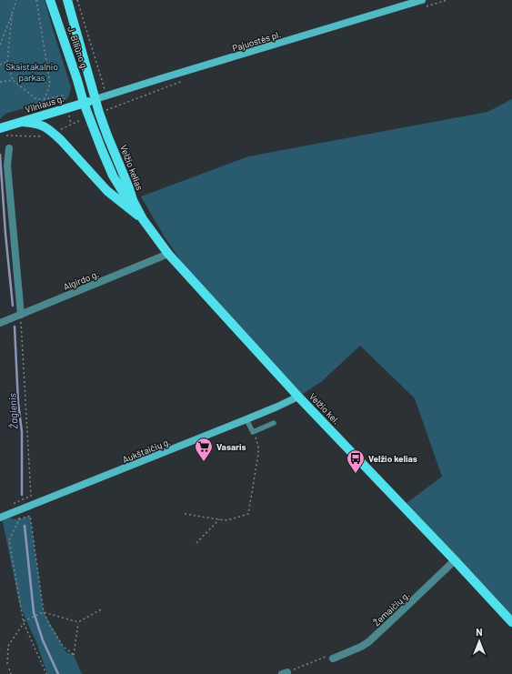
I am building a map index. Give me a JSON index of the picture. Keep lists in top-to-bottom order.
{
  "streets": {
    "main road": [
      "Pajuostės pl.",
      "J. Biliūno g.",
      "Vilniaus g.",
      "Velžio kelias",
      "Velžio kel.",
      "Aukštaičių g."
    ],
    "street": ["Algirdo g.", "Žemaičių g."]
  },
  "crossings": [
    ["Pajuostės pl.", "J. Biliūno g."],
    ["Pajuostės pl.", "Vilniaus g."],
    ["Pajuostės pl.", "Velžio kelias"],
    ["J. Biliūno g.", "Vilniaus g."],
    ["J. Biliūno g.", "Velžio kelias"],
    ["Vilniaus g.", "Velžio kelias"],
    ["Velžio kelias", "Velžio kel."],
    ["Algirdo g.", "Velžio kel."],
    ["Velžio kel.", "Aukštaičių g."],
    ["Velžio kel.", "Žemaičių g."]
  ],
  "water": ["Žagienis"],
  "parks": ["Skaistakalnio parkas"],
  "places": {
    "supermarket": ["Vasaris"],
    "bus stop": ["Velžio kelias"]
  },
  "north": "top"
}
